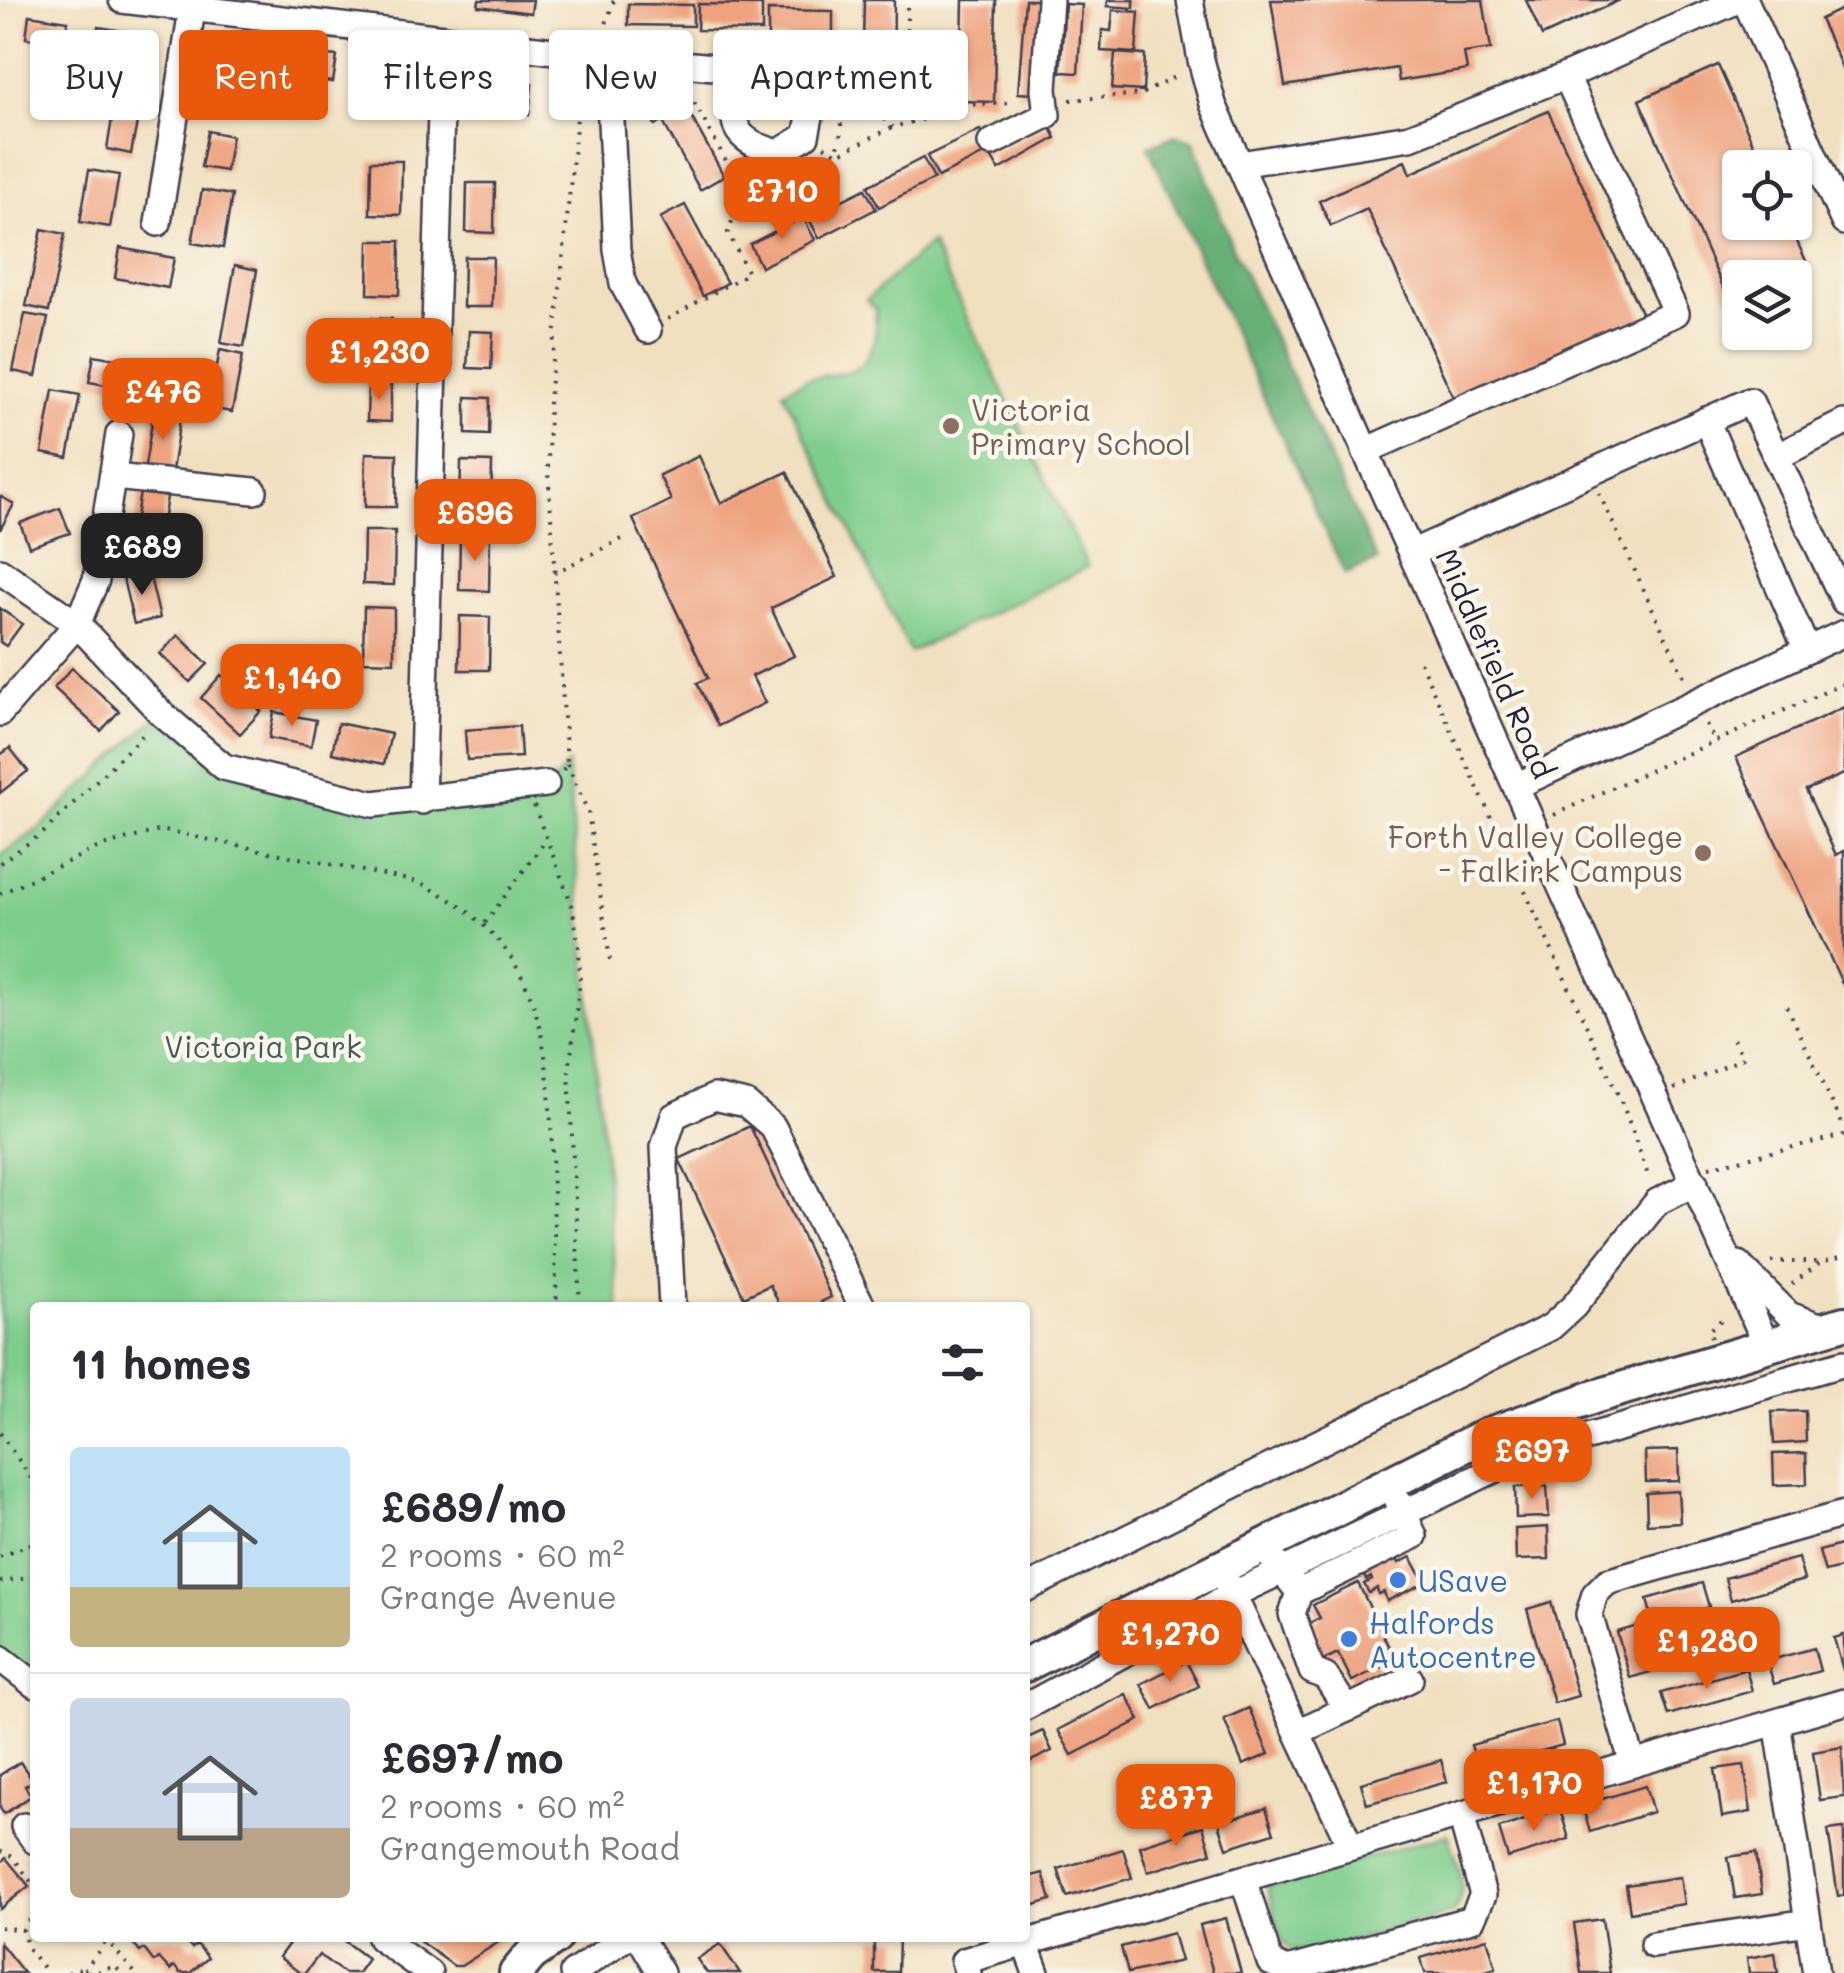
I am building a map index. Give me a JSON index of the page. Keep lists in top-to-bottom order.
{
  "streets": {
    "street": ["Middlefield Road"]
  },
  "parks": ["Victoria Park"],
  "places": [
    "Victoria Primary School",
    "Forth Valley College - Falkirk Campus",
    "USave",
    "Halfords Autocentre"
  ],
  "page": {
    "chip": [
      "Buy",
      "Rent",
      "Filters",
      "New",
      "Apartment"
    ],
    "price": [
      "£710",
      "£1,230",
      "£476",
      "£696",
      "£689",
      "£1,140",
      "£697",
      "£1,270",
      "£1,280",
      "£1,170",
      "£877"
    ],
    "heading": "11 homes",
    "list": [
      {
        "name": "£689/mo",
        "note": "2 rooms · 60 m² · Grange Avenue"
      },
      {
        "name": "£697/mo",
        "note": "2 rooms · 60 m² · Grangemouth Road"
      }
    ]
  }
}
